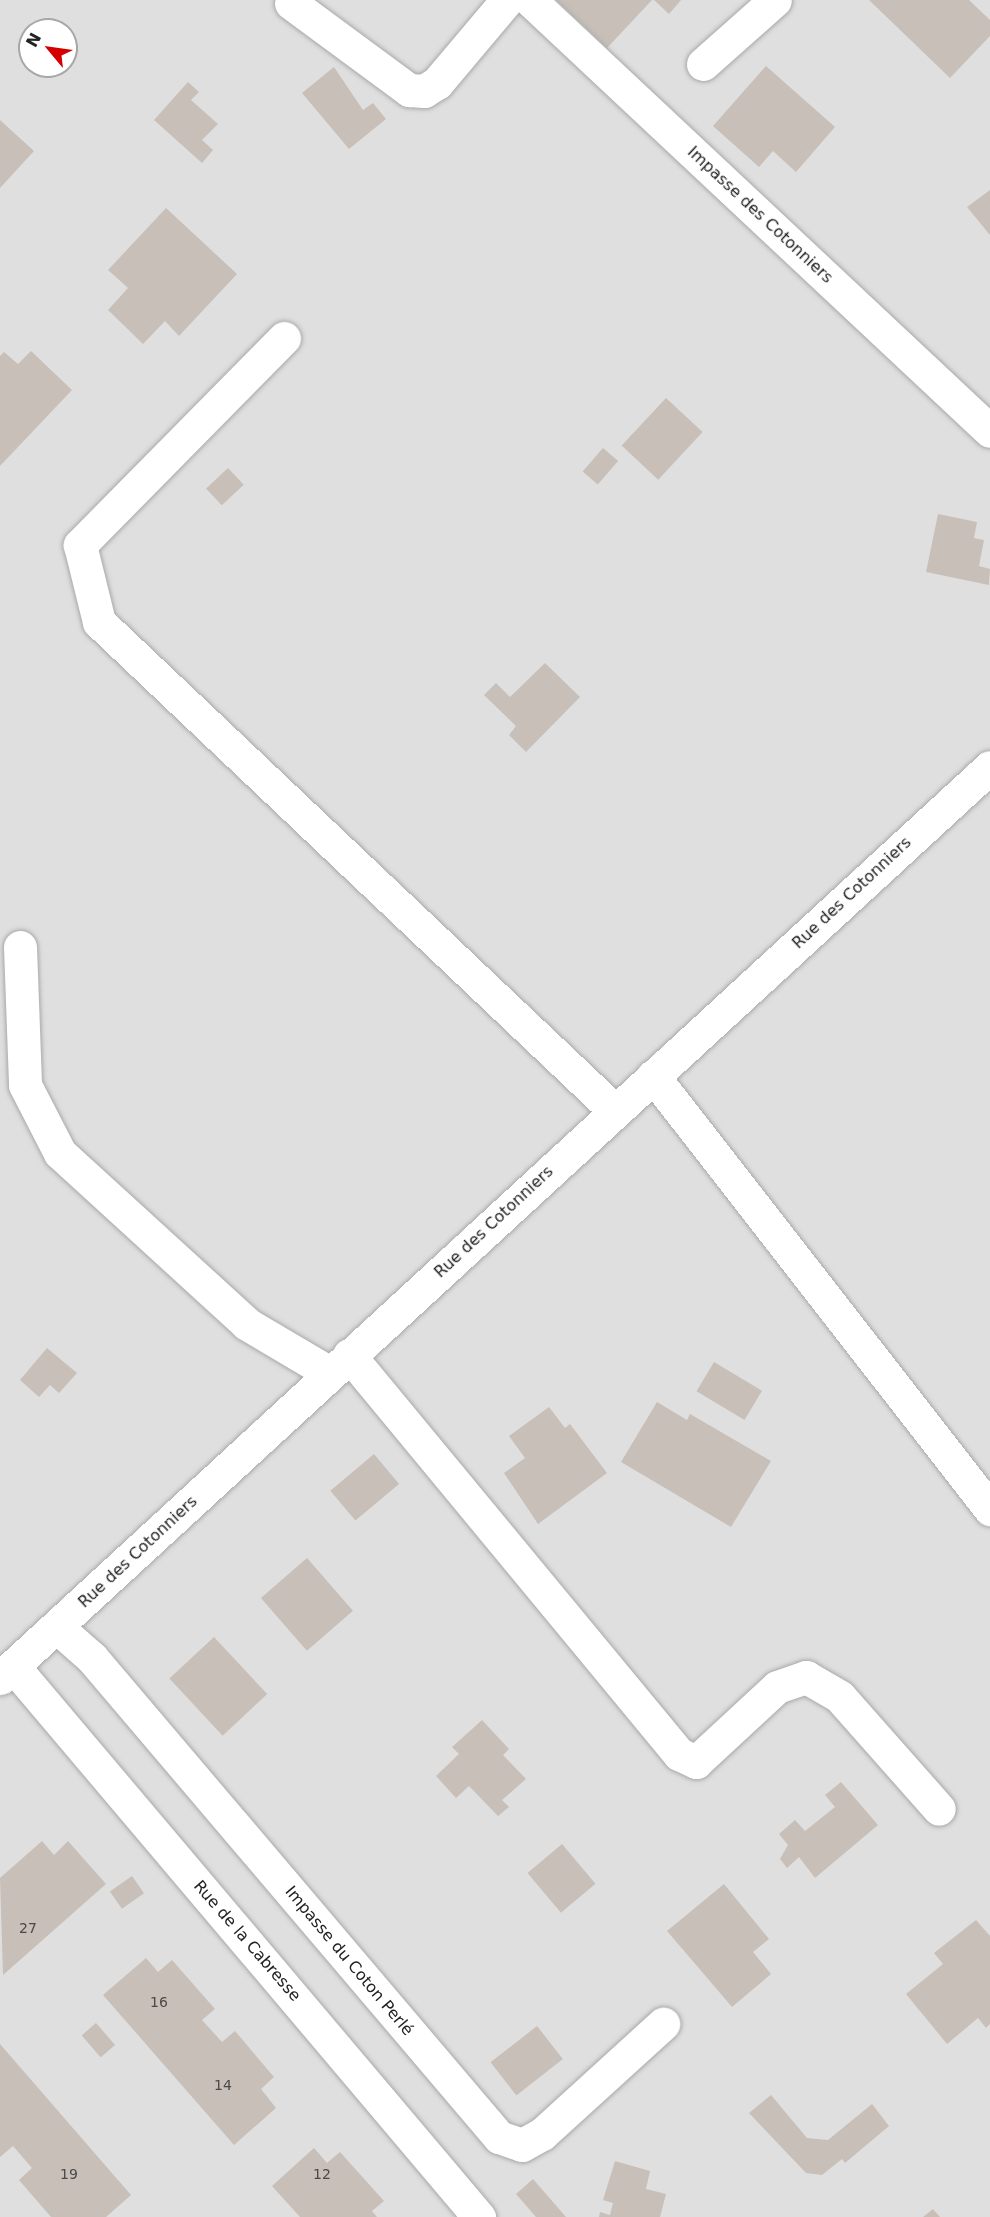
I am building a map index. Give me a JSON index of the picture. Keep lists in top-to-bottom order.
{
  "streets": {
    "street": [
      "Impasse des Cotonniers",
      "Rue des Cotonniers",
      "Rue de la Cabresse",
      "Impasse du Coton Perlé"
    ]
  },
  "crossings": [
    ["Rue des Cotonniers", "Rue de la Cabresse"],
    ["Rue des Cotonniers", "Impasse du Coton Perlé"]
  ],
  "house_numbers": [
    "27",
    "16",
    "14",
    "19",
    "12"
  ],
  "north": "top left"
}
